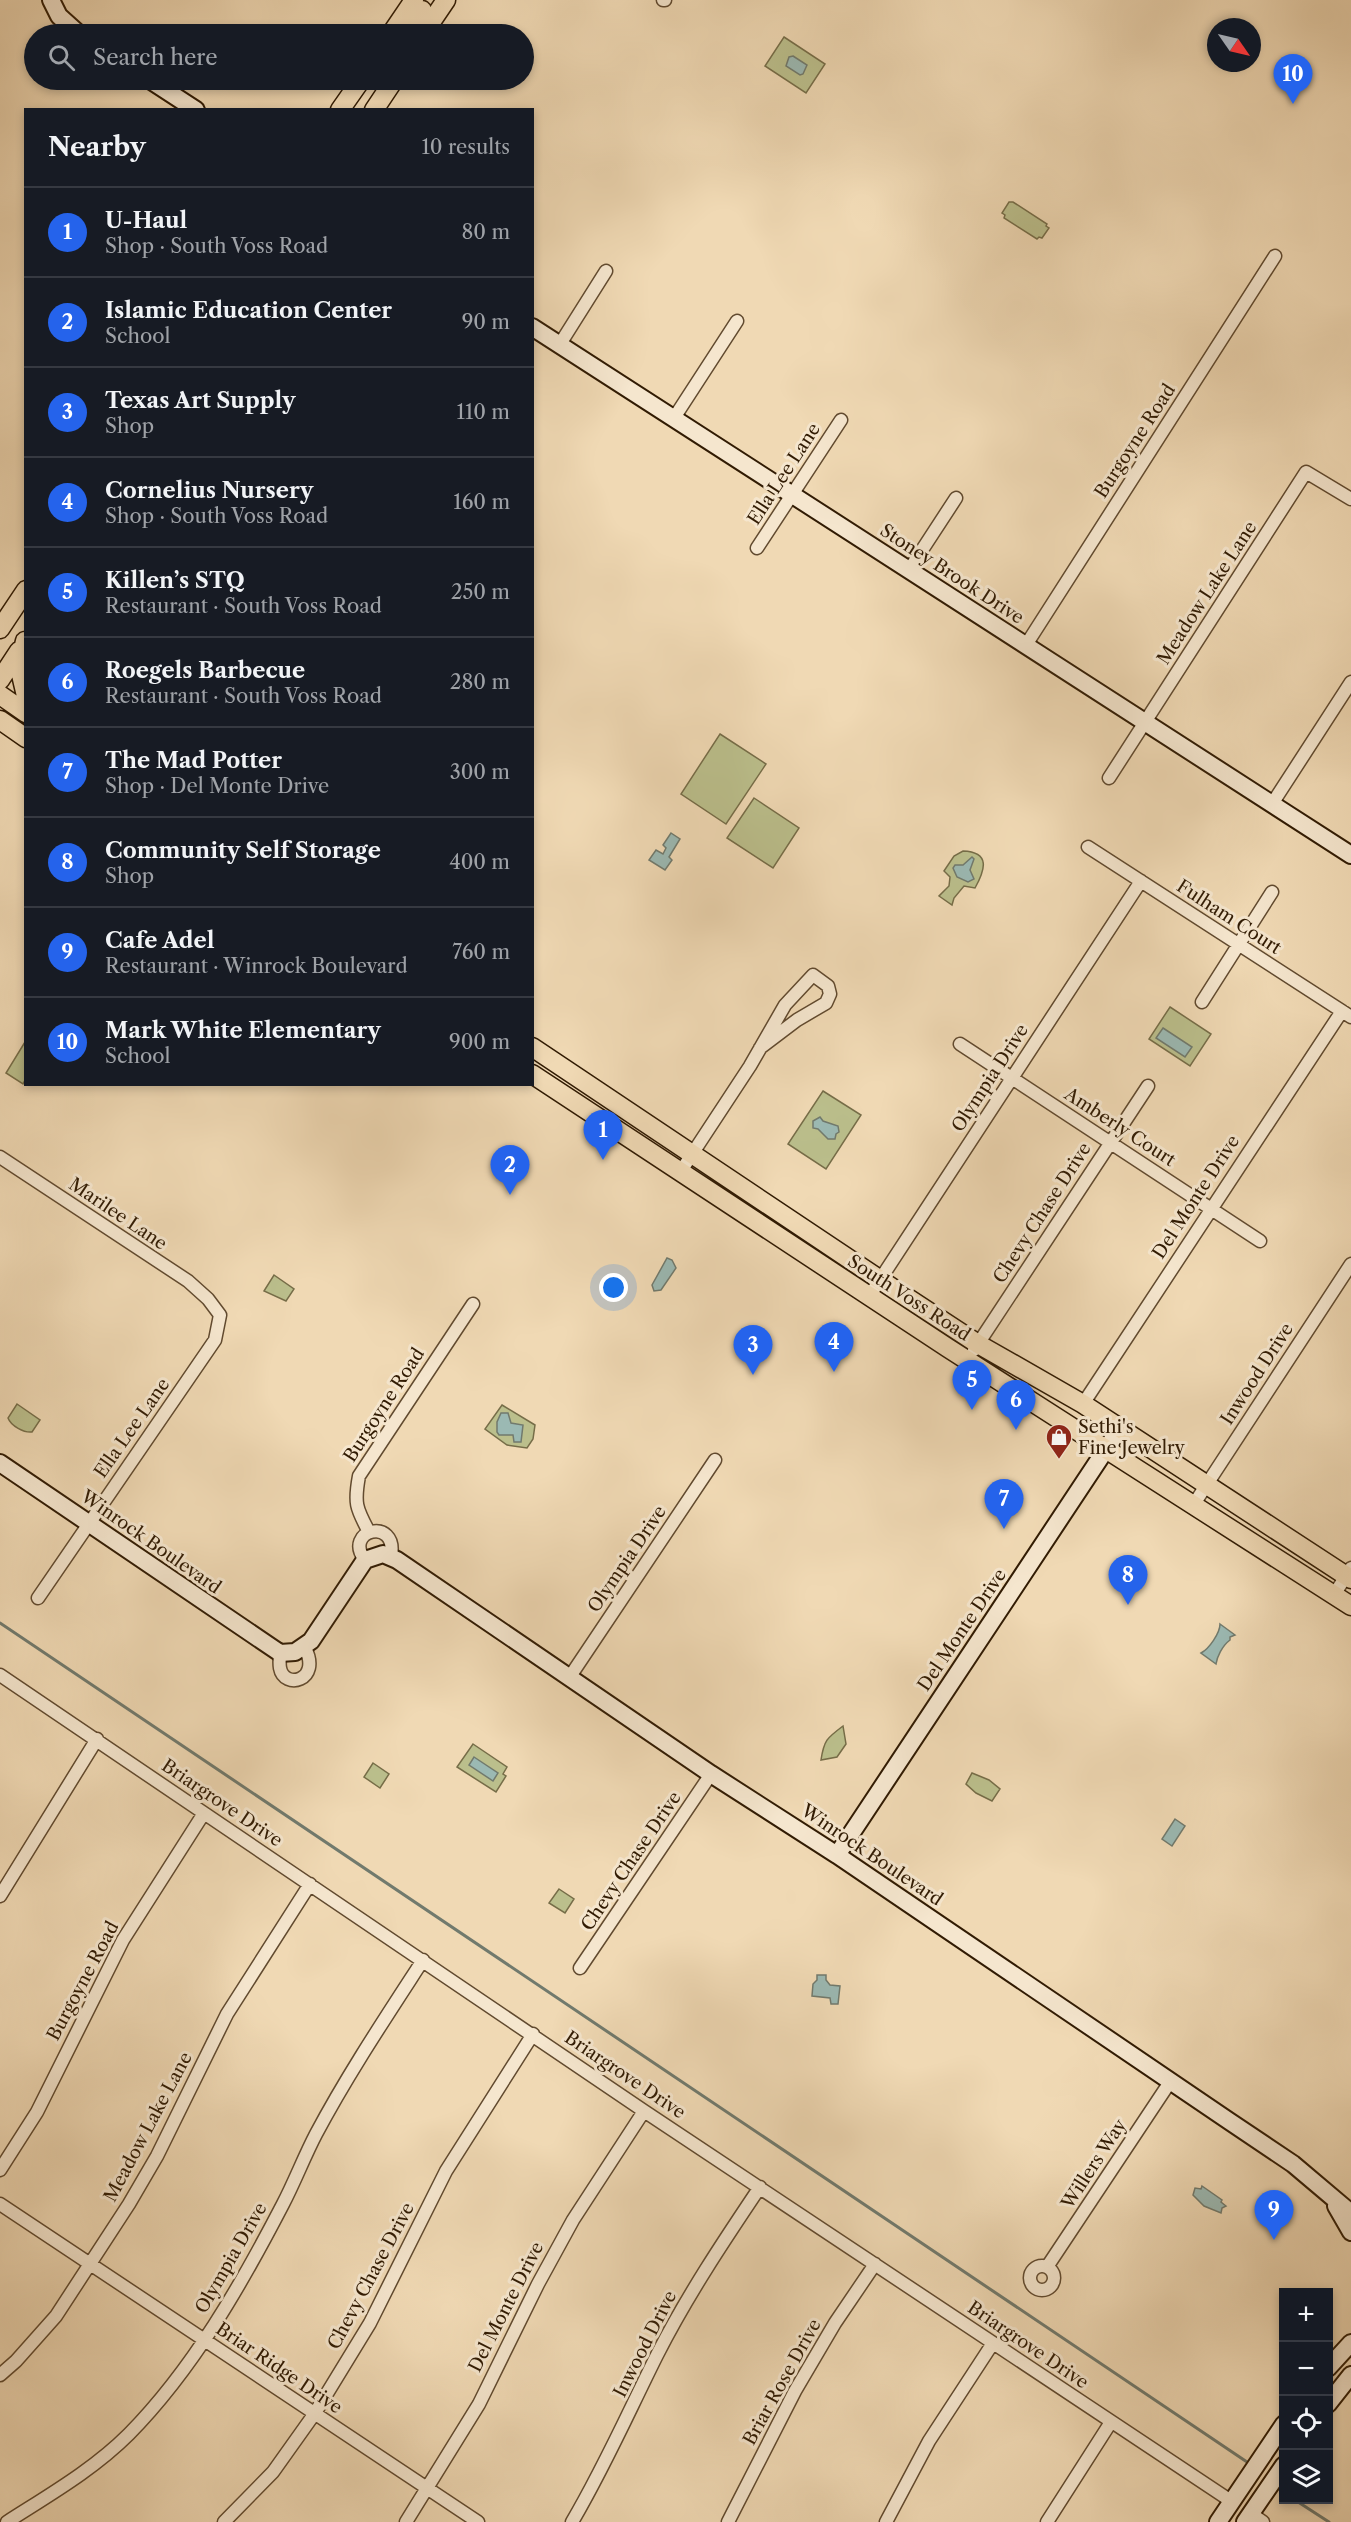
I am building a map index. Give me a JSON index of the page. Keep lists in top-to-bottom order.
{
  "streets": {
    "main road": ["South Voss Road"],
    "street": [
      "Burgoyne Road",
      "Ella Lee Lane",
      "Stoney Brook Drive",
      "Meadow Lake Lane",
      "Fulham Court",
      "Olympia Drive",
      "Amberly Court",
      "Del Monte Drive",
      "Chevy Chase Drive",
      "Marilee Lane",
      "Inwood Drive",
      "Winrock Boulevard",
      "Briargrove Drive",
      "Willers Way",
      "Briar Ridge Drive",
      "Briar Rose Drive"
    ]
  },
  "crossings": [
    ["Burgoyne Road", "Stoney Brook Drive"],
    ["Burgoyne Road", "Briargrove Drive"],
    ["Ella Lee Lane", "Stoney Brook Drive"],
    ["Ella Lee Lane", "Marilee Lane"],
    ["Ella Lee Lane", "Winrock Boulevard"],
    ["Stoney Brook Drive", "Meadow Lake Lane"],
    ["Meadow Lake Lane", "Briargrove Drive"],
    ["Meadow Lake Lane", "Briar Ridge Drive"],
    ["Fulham Court", "Olympia Drive"],
    ["Fulham Court", "Del Monte Drive"],
    ["Olympia Drive", "Amberly Court"],
    ["Olympia Drive", "South Voss Road"],
    ["Olympia Drive", "Winrock Boulevard"],
    ["Olympia Drive", "Briargrove Drive"],
    ["Olympia Drive", "Briar Ridge Drive"],
    ["Amberly Court", "Del Monte Drive"],
    ["Amberly Court", "Chevy Chase Drive"],
    ["Del Monte Drive", "South Voss Road"],
    ["Del Monte Drive", "Winrock Boulevard"],
    ["Del Monte Drive", "Briargrove Drive"],
    ["Del Monte Drive", "Briar Ridge Drive"],
    ["Chevy Chase Drive", "South Voss Road"],
    ["Chevy Chase Drive", "Winrock Boulevard"],
    ["Chevy Chase Drive", "Briargrove Drive"],
    ["Chevy Chase Drive", "Briar Ridge Drive"],
    ["South Voss Road", "Inwood Drive"],
    ["Inwood Drive", "Briargrove Drive"],
    ["Winrock Boulevard", "Willers Way"],
    ["Briargrove Drive", "Briar Rose Drive"]
  ],
  "places": {
    "shop": ["Sethi's Fine Jewelry"]
  },
  "north": "bottom right",
  "page": {
    "search": "Search here",
    "pins": [
      "10",
      "1",
      "2",
      "4",
      "3",
      "5",
      "6",
      "7",
      "8",
      "9"
    ],
    "heading": ["Nearby", "10 results"],
    "list": [
      {
        "mark": "1",
        "name": "U-Haul",
        "note": "Shop · South Voss Road",
        "value": "80 m"
      },
      {
        "mark": "2",
        "name": "Islamic Education Center",
        "note": "School",
        "value": "90 m"
      },
      {
        "mark": "3",
        "name": "Texas Art Supply",
        "note": "Shop",
        "value": "110 m"
      },
      {
        "mark": "4",
        "name": "Cornelius Nursery",
        "note": "Shop · South Voss Road",
        "value": "160 m"
      },
      {
        "mark": "5",
        "name": "Killen’s STQ",
        "note": "Restaurant · South Voss Road",
        "value": "250 m"
      },
      {
        "mark": "6",
        "name": "Roegels Barbecue",
        "note": "Restaurant · South Voss Road",
        "value": "280 m"
      },
      {
        "mark": "7",
        "name": "The Mad Potter",
        "note": "Shop · Del Monte Drive",
        "value": "300 m"
      },
      {
        "mark": "8",
        "name": "Community Self Storage",
        "note": "Shop",
        "value": "400 m"
      },
      {
        "mark": "9",
        "name": "Cafe Adel",
        "note": "Restaurant · Winrock Boulevard",
        "value": "760 m"
      },
      {
        "mark": "10",
        "name": "Mark White Elementary",
        "note": "School",
        "value": "900 m"
      }
    ],
    "map_buttons": ["+", "−"]
  }
}
